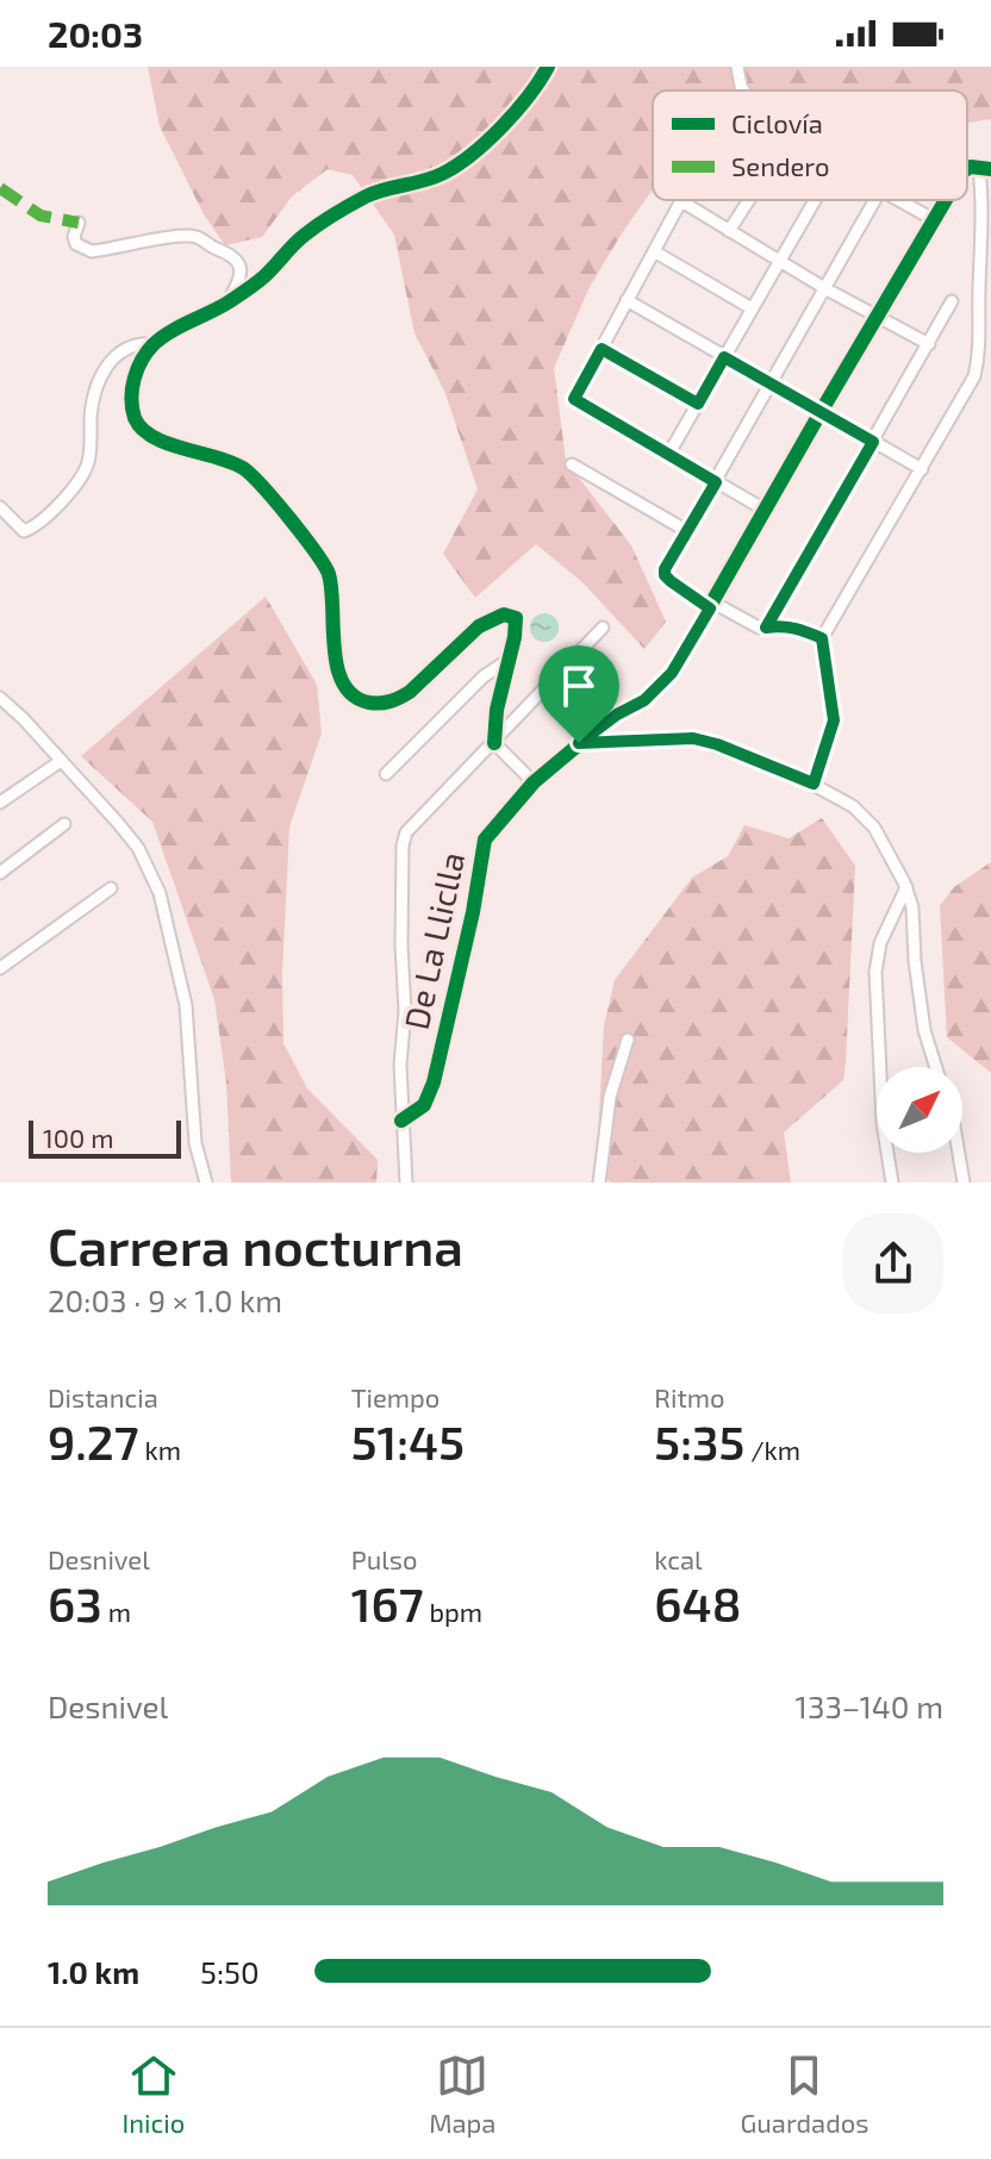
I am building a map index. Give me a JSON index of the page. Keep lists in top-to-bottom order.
{
  "streets": {
    "street": ["De La Lliclla"]
  },
  "legend": ["Ciclovía", "Sendero"],
  "scale_bar": "100 m",
  "north": "top right",
  "page": {
    "status": "20:03",
    "scale": "100 m",
    "heading": ["Carrera nocturna", "20:03 · 9 × 1.0 km"],
    "stats": [
      ["Distancia", "9.27 km"],
      ["Tiempo", "51:45"],
      ["Ritmo", "5:35 /km"],
      ["Desnivel", "63 m"],
      ["Pulso", "167 bpm"],
      ["kcal", "648"]
    ],
    "chart": ["Desnivel", "133–140 m"],
    "list": [
      {
        "name": "1.0 km",
        "note": "5:50"
      }
    ],
    "tabs": ["Inicio", "Mapa", "Guardados"]
  }
}
